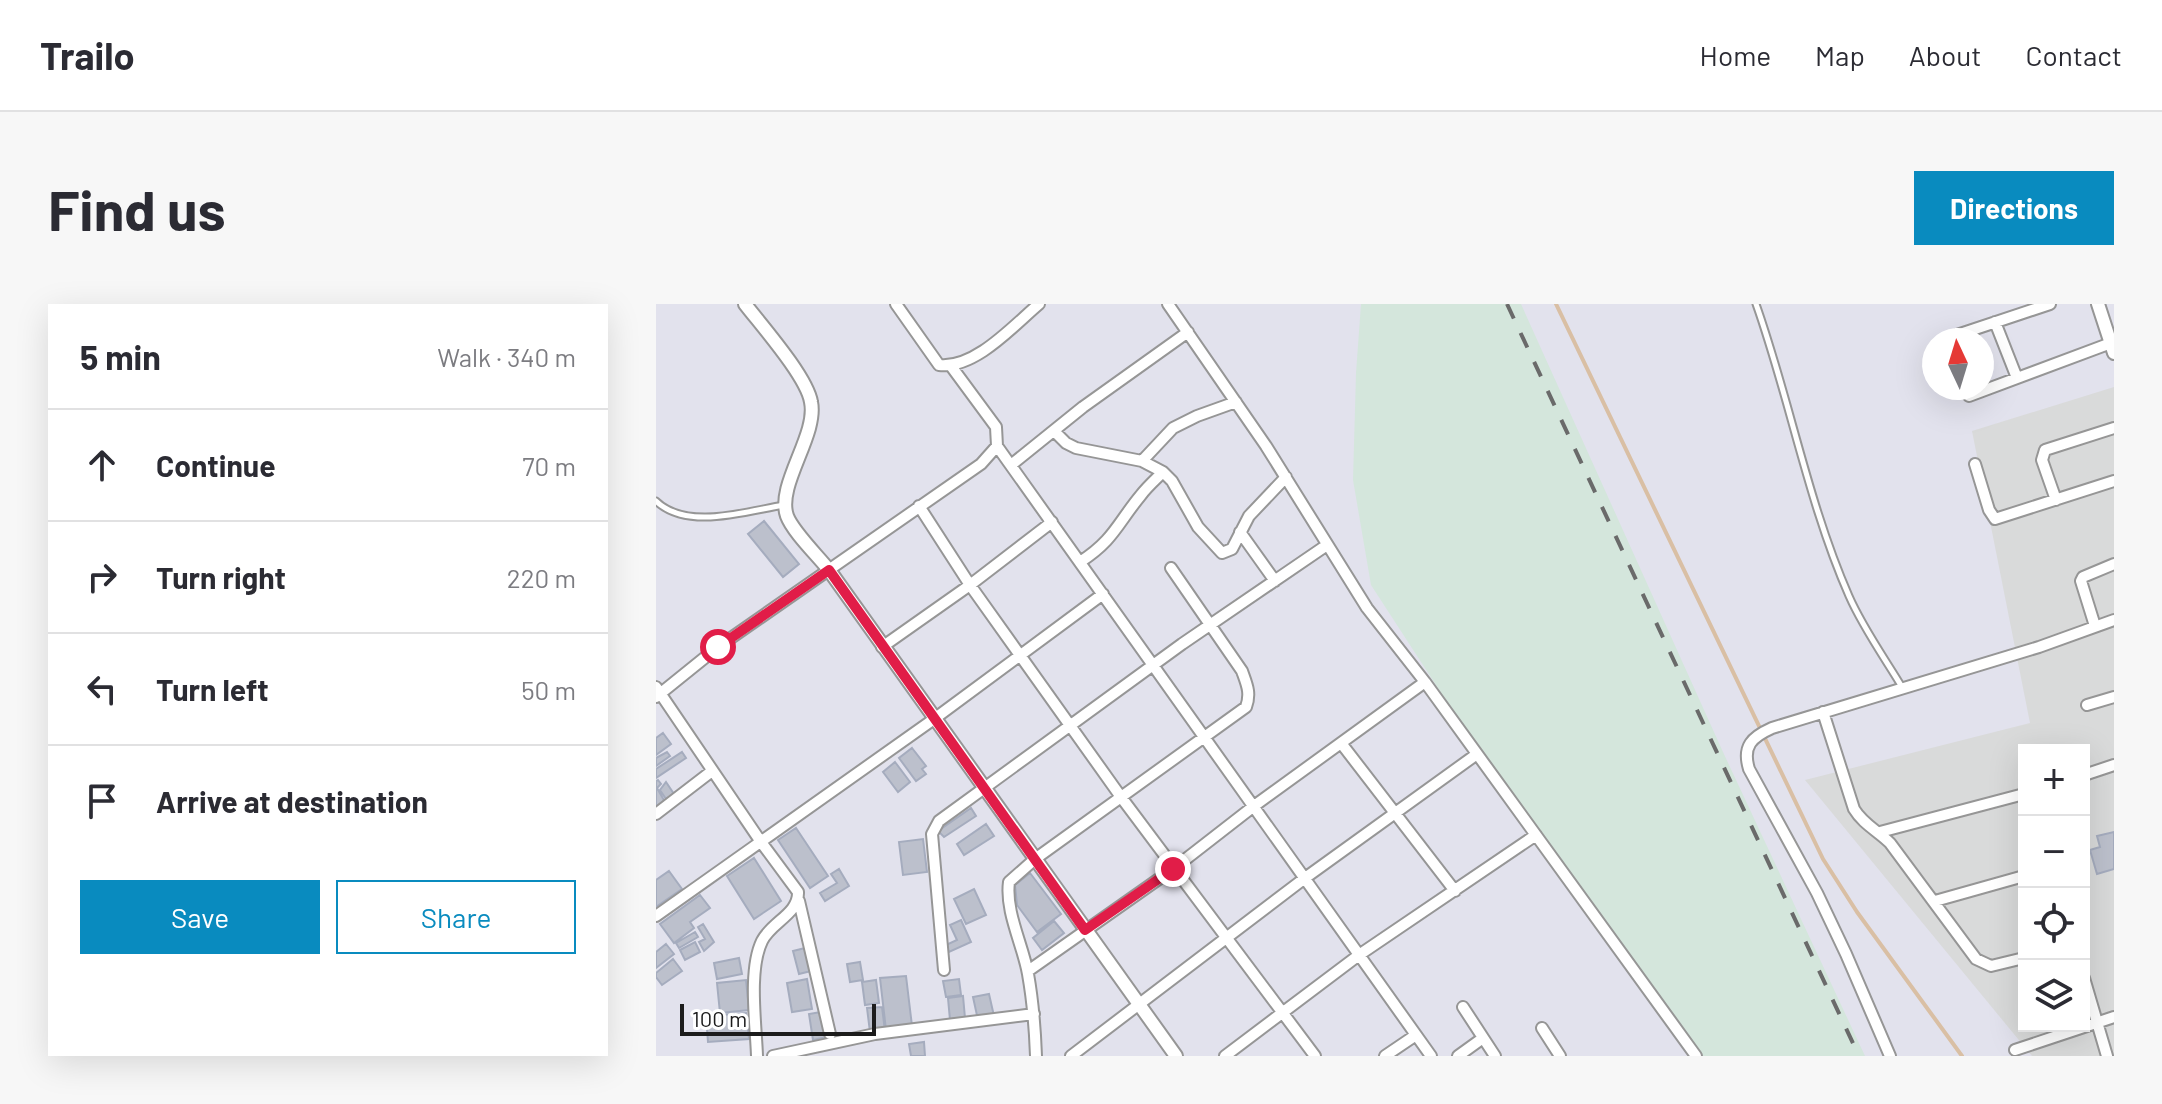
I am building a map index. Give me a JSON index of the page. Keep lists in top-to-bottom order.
{
  "scale_bar": "100 m",
  "north": "top",
  "page": {
    "header": "Trailo",
    "nav": [
      "Home",
      "Map",
      "About",
      "Contact"
    ],
    "buttons": [
      "Directions",
      ["Save", "Share"]
    ],
    "title": "Find us",
    "heading": ["5 min", "Walk · 340 m"],
    "list": [
      ["Continue", "70 m"],
      ["Turn right", "220 m"],
      ["Turn left", "50 m"],
      "Arrive at destination"
    ],
    "map_buttons": ["+", "−"],
    "scale": "100 m"
  }
}
